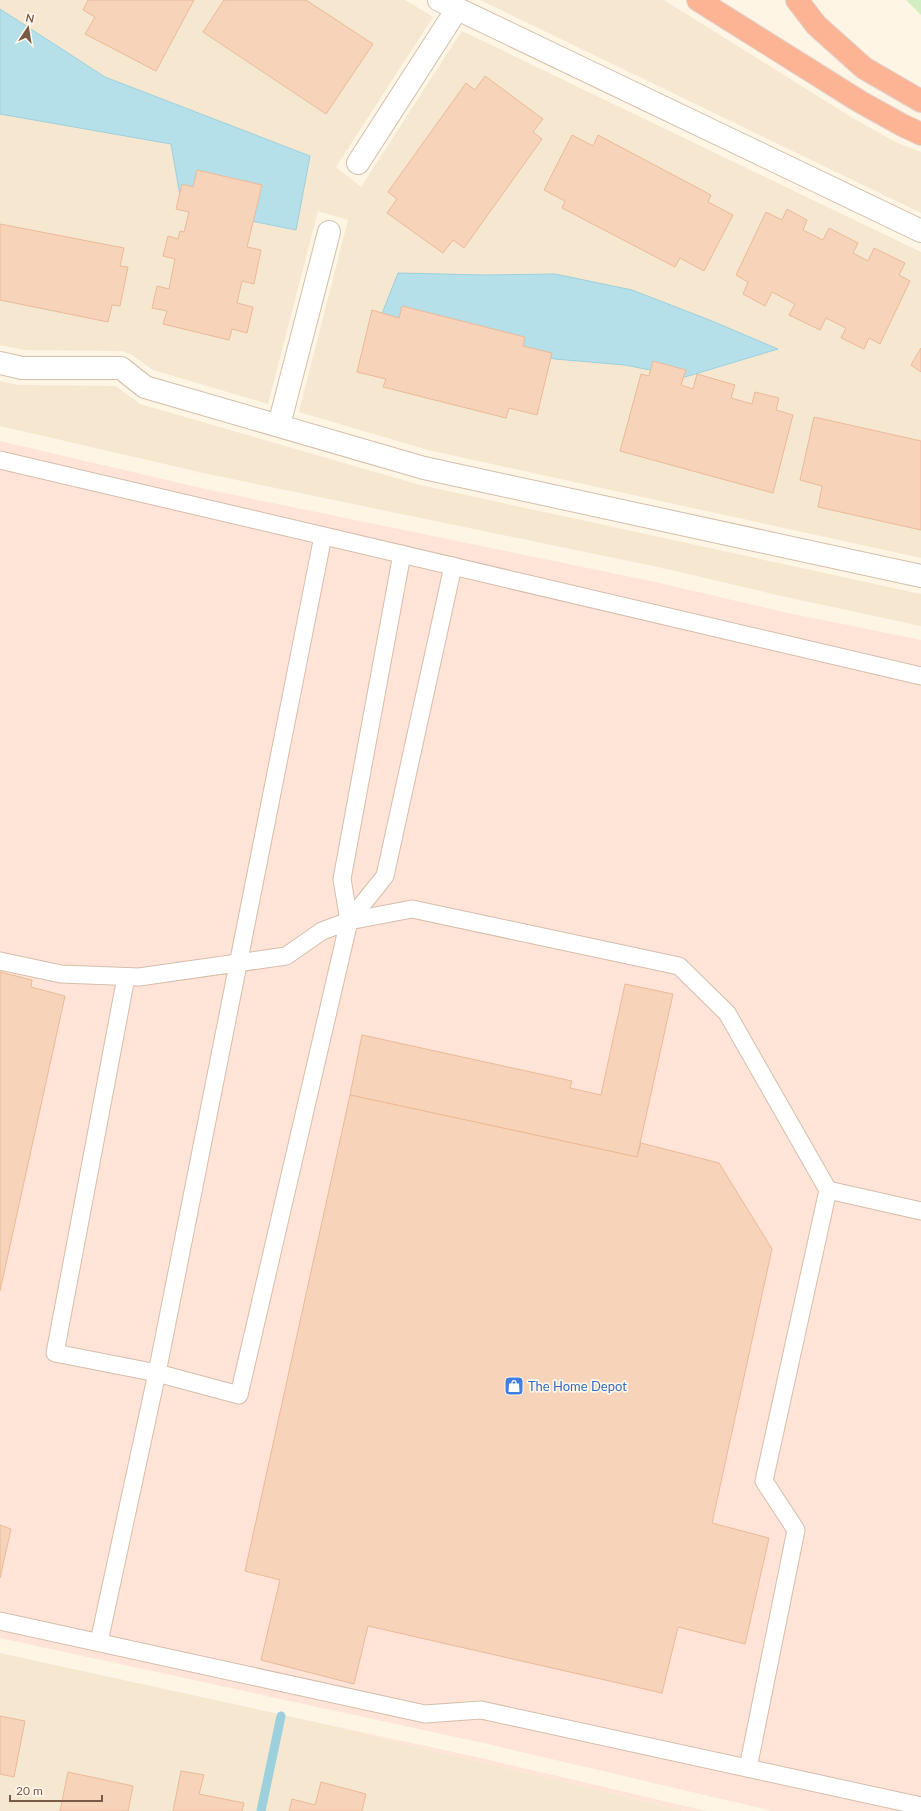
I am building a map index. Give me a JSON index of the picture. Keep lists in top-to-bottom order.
{
  "places": {
    "shop": ["The Home Depot"]
  },
  "scale_bar": "20 m",
  "north": "top"
}
